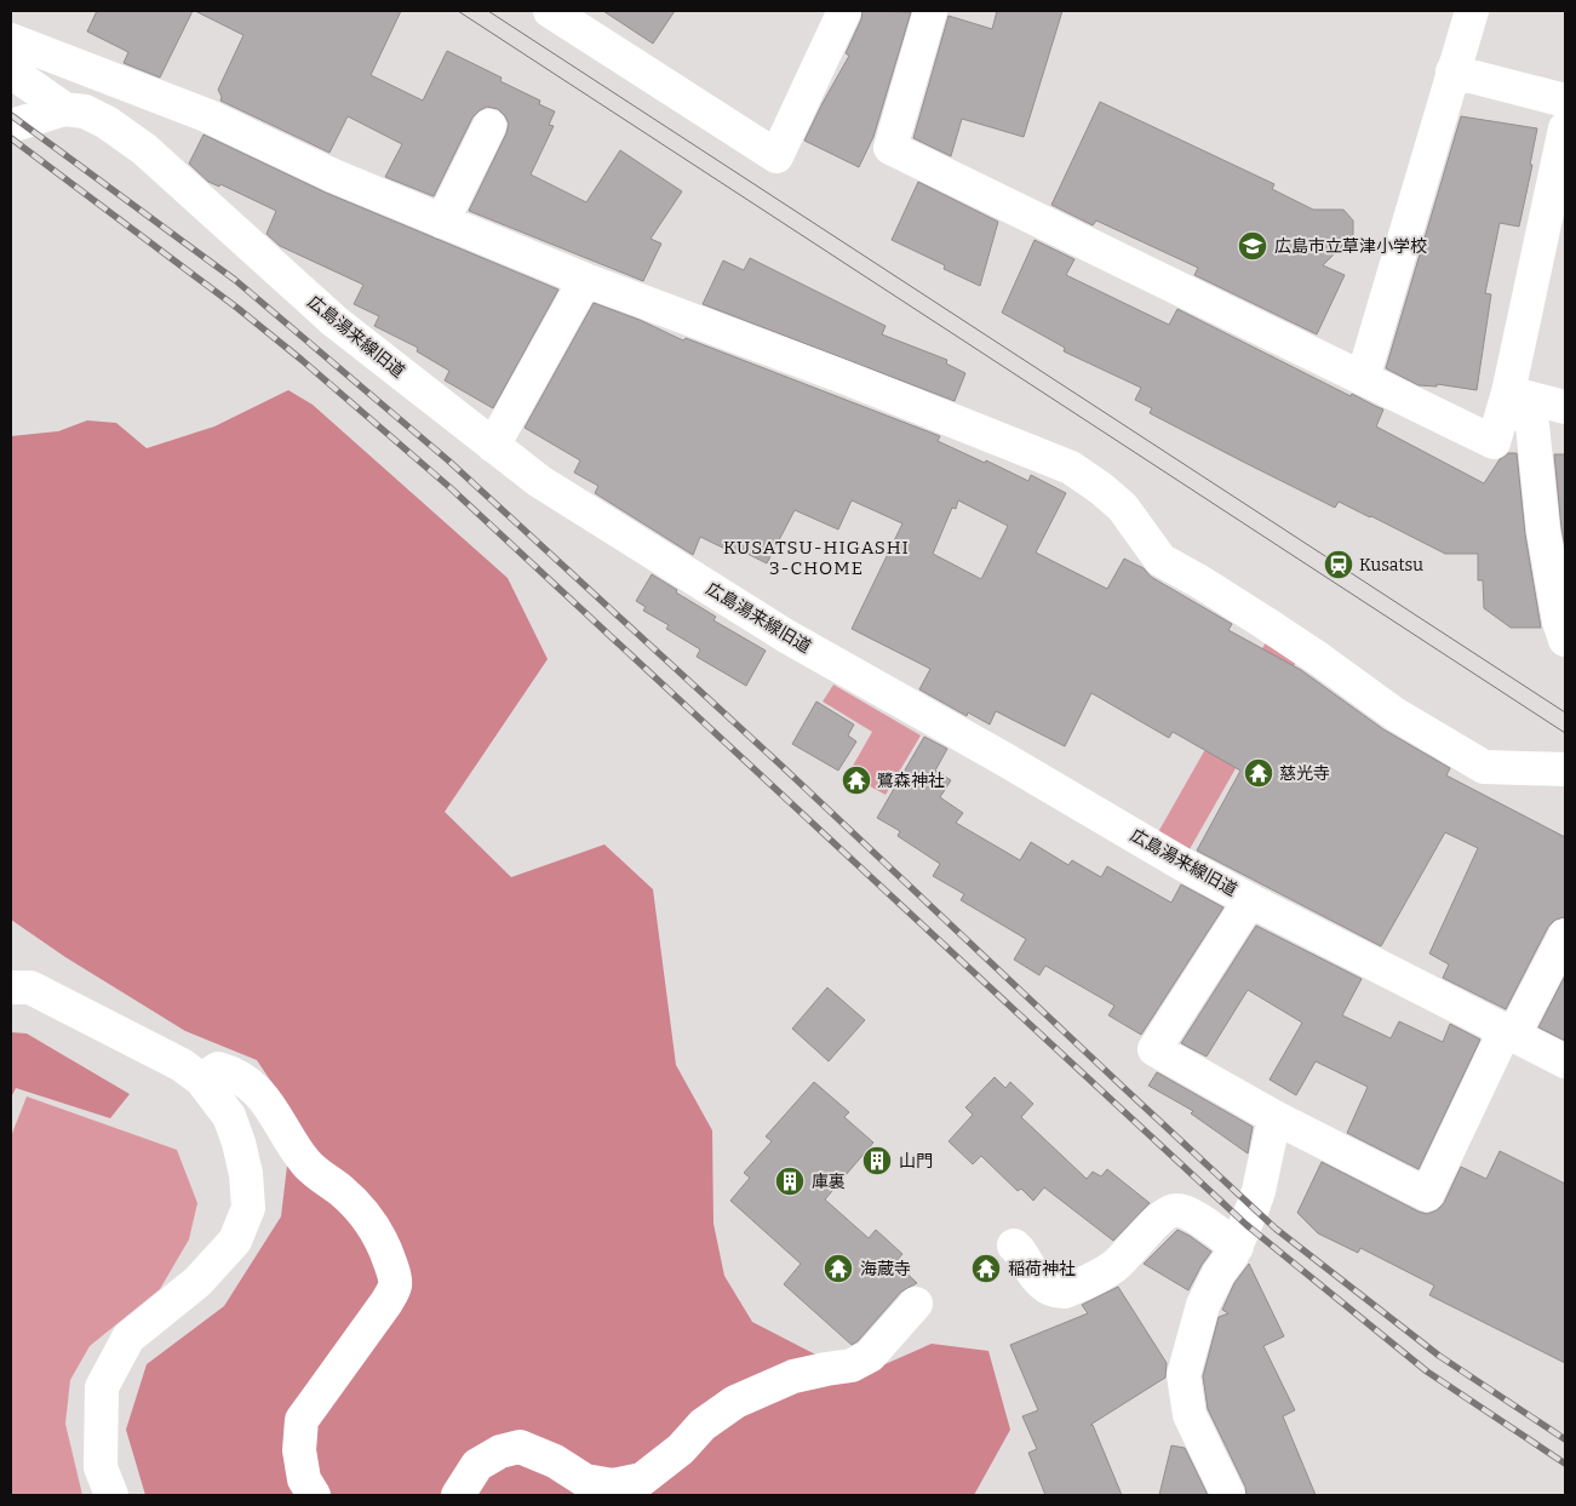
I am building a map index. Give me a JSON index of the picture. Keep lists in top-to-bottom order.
{
  "streets": {
    "street": ["広島湯来線旧道"]
  },
  "districts": ["KUSATSU-HIGASHI 3-CHOME"],
  "places": {
    "school or university": ["広島市立草津小学校"],
    "station": ["Kusatsu"],
    "temple": [
      "慈光寺",
      "鷺森神社",
      "海蔵寺",
      "稲荷神社"
    ],
    "building": ["山門", "庫裏"]
  }
}
